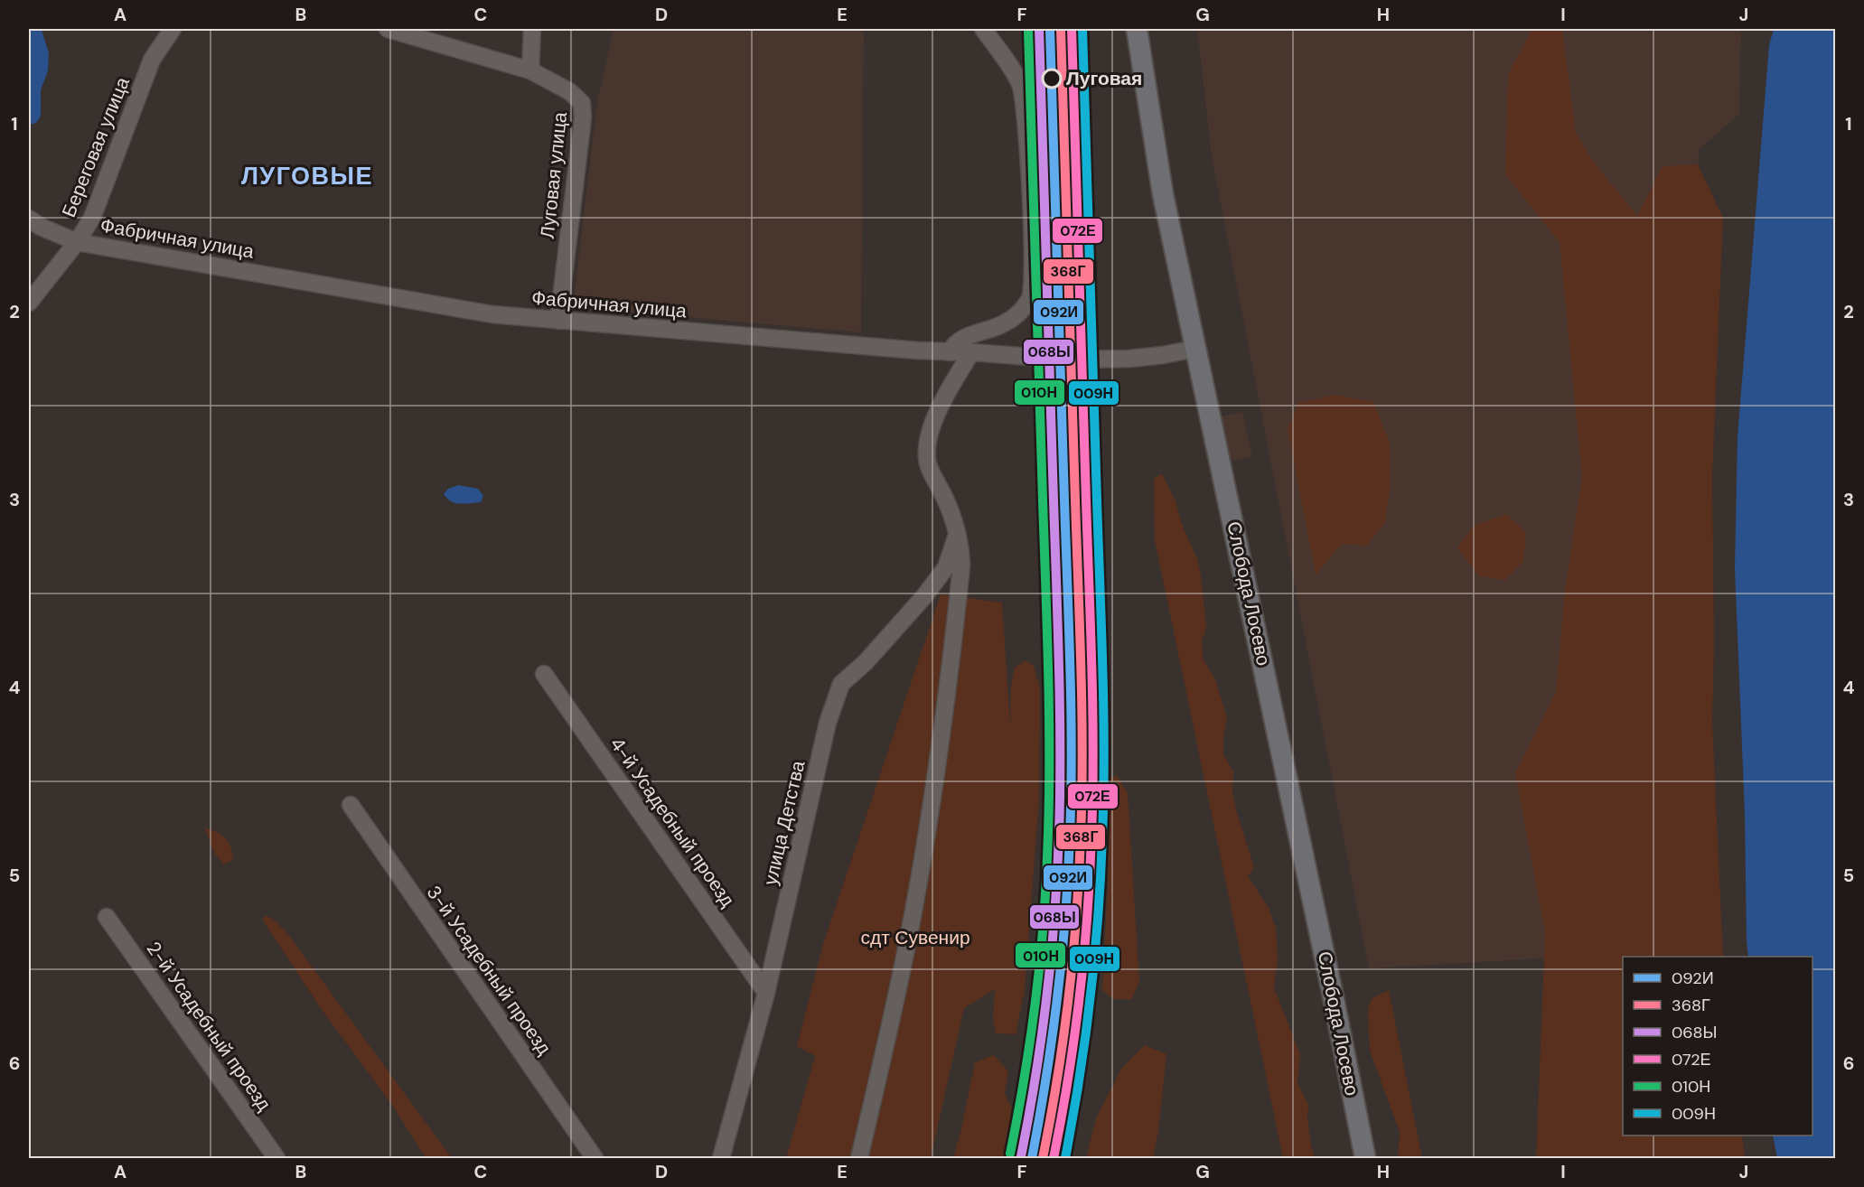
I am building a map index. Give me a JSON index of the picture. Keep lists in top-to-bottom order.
{
  "streets": {
    "main road": ["Слобода Лосево"],
    "street": [
      "Береговая улица",
      "Луговая улица",
      "Фабричная улица",
      "4-й Усадебный проезд",
      "улица Детства",
      "3-й Усадебный проезд",
      "2-й Усадебный проезд"
    ]
  },
  "crossings": [
    ["Береговая улица", "Фабричная улица"],
    ["Луговая улица", "Фабричная улица"],
    ["Фабричная улица", "Слобода Лосево"],
    ["4-й Усадебный проезд", "улица Детства"]
  ],
  "districts": ["ЛУГОВЫЕ"],
  "parks": ["сдт Сувенир"],
  "places": ["Луговая"],
  "lines": [
    "transit line 092И",
    "transit line 368Г",
    "transit line 068Ы",
    "transit line 072Е",
    "transit line 009Н",
    "transit line 010Н"
  ],
  "legend": [
    "092И",
    "368Г",
    "068Ы",
    "072Е",
    "010Н",
    "009Н"
  ],
  "grid": {
    "columns": [
      "A",
      "B",
      "C",
      "D",
      "E",
      "F",
      "G",
      "H",
      "I",
      "J"
    ],
    "rows": [
      "1",
      "2",
      "3",
      "4",
      "5",
      "6"
    ]
  }
}
